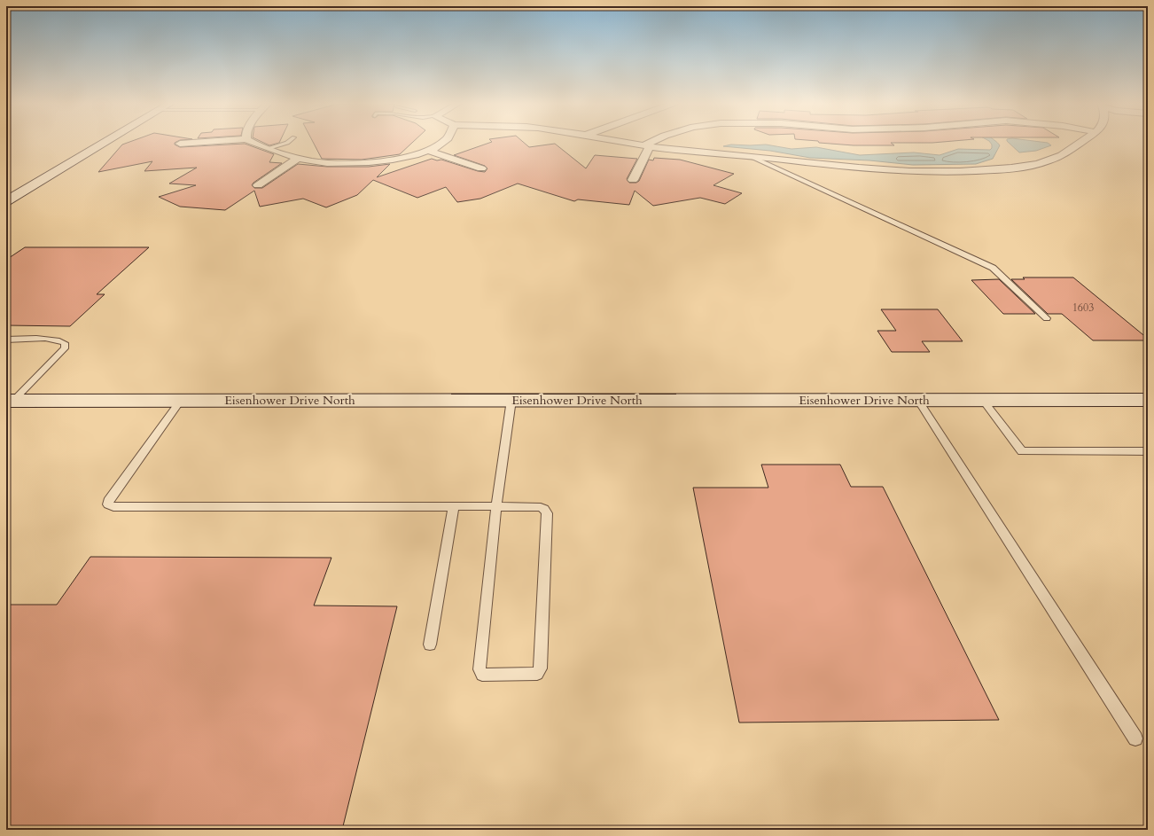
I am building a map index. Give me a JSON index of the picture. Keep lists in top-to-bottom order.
{
  "streets": {
    "street": ["Eisenhower Drive North"]
  },
  "house_numbers": ["1603"]
}
